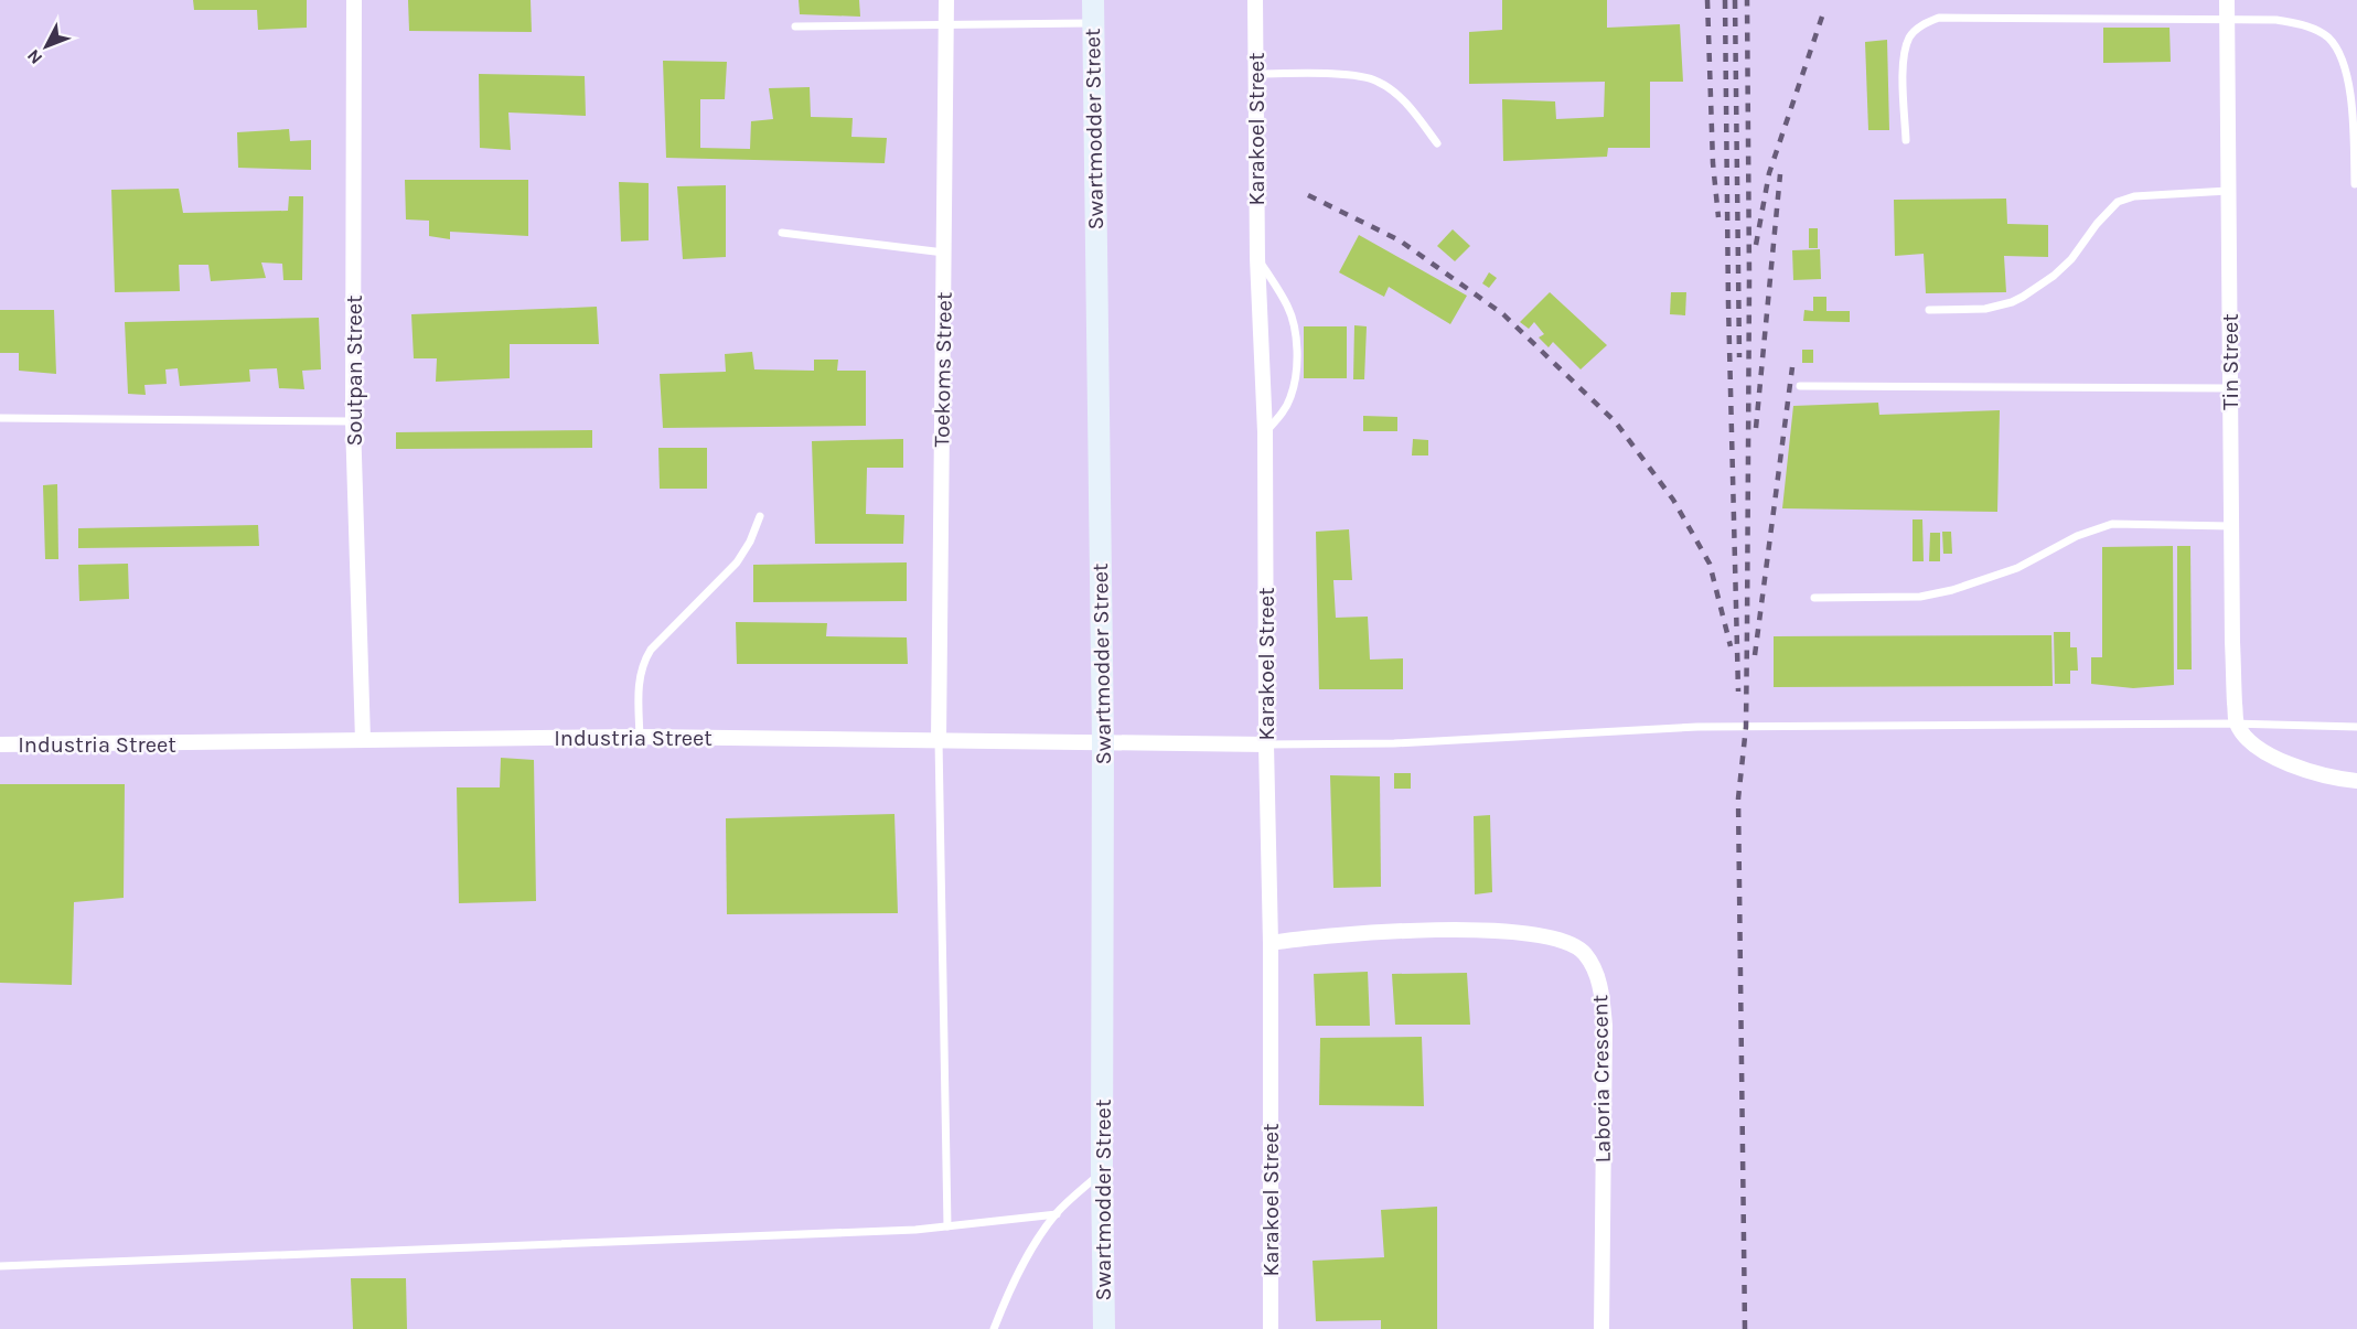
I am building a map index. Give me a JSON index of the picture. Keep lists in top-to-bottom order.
{
  "streets": {
    "main road": ["Swartmodder Street"],
    "street": [
      "Karakoel Street",
      "Tin Street",
      "Toekoms Street",
      "Soutpan Street",
      "Industria Street",
      "Laboria Crescent"
    ]
  },
  "crossings": [
    ["Swartmodder Street", "Industria Street"],
    ["Karakoel Street", "Industria Street"],
    ["Karakoel Street", "Laboria Crescent"],
    ["Toekoms Street", "Industria Street"],
    ["Soutpan Street", "Industria Street"]
  ],
  "north": "bottom left"
}
